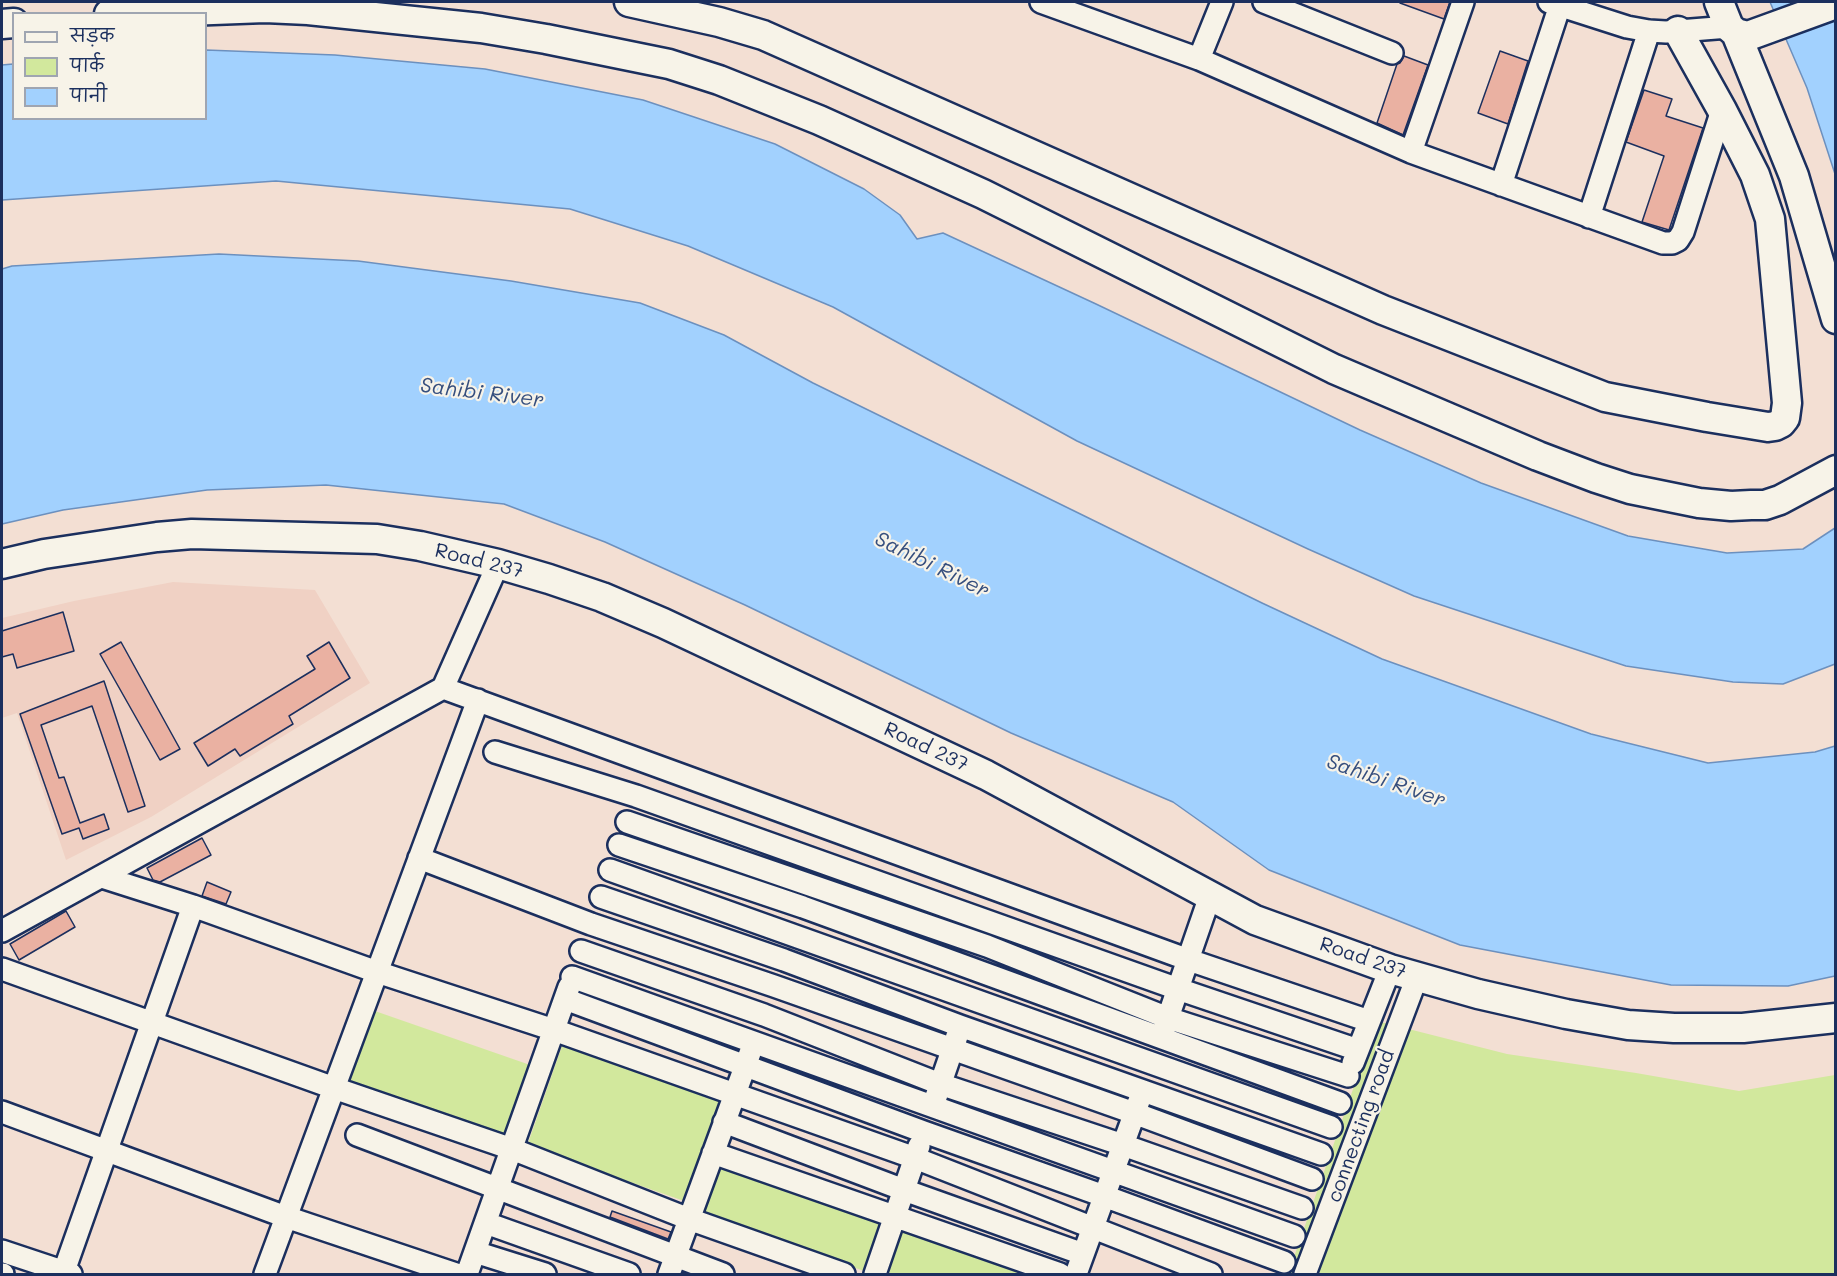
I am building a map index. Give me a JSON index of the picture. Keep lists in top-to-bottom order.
{
  "streets": {
    "street": ["Road 237", "connecting road"]
  },
  "crossings": [
    ["Road 237", "connecting road"]
  ],
  "water": ["Sahibi River"],
  "legend": ["सड़क", "पार्क", "पानी"]
}
